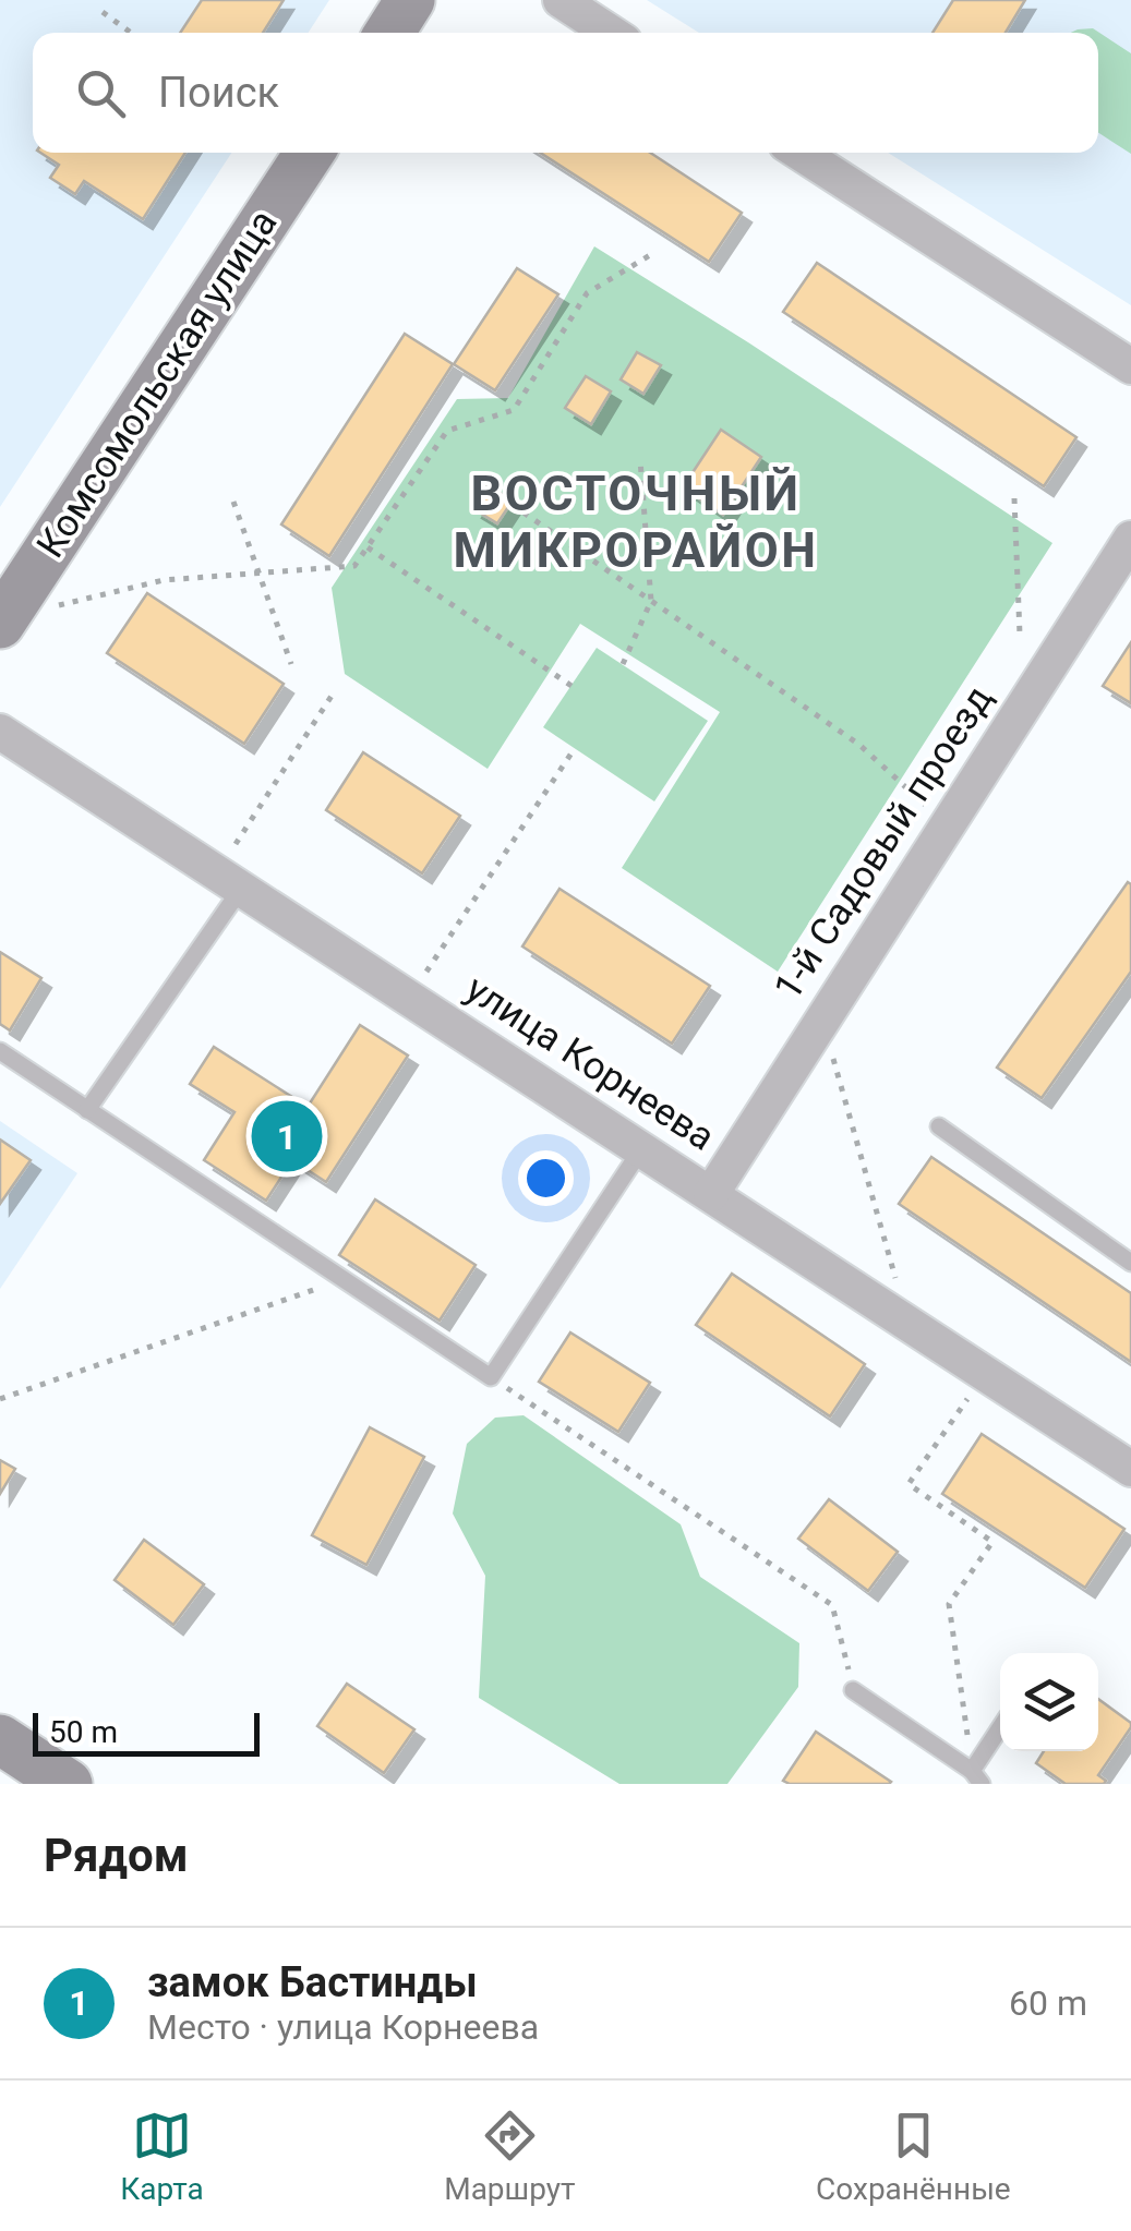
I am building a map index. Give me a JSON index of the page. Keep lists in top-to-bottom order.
{
  "streets": {
    "street": ["Комсомольская улица", "1-й Садовый проезд", "улица Корнеева"]
  },
  "crossings": [
    ["1-й Садовый проезд", "улица Корнеева"]
  ],
  "districts": ["ВОСТОЧНЫЙ МИКРОРАЙОН"],
  "scale_bar": "50 m",
  "page": {
    "search": "Поиск",
    "pins": "1",
    "scale": "50 m",
    "heading": "Рядом",
    "list": [
      {
        "mark": "1",
        "name": "замок Бастинды",
        "note": "Место · улица Корнеева",
        "value": "60 m"
      }
    ],
    "nav": ["Карта", "Маршрут", "Сохранённые"]
  }
}
